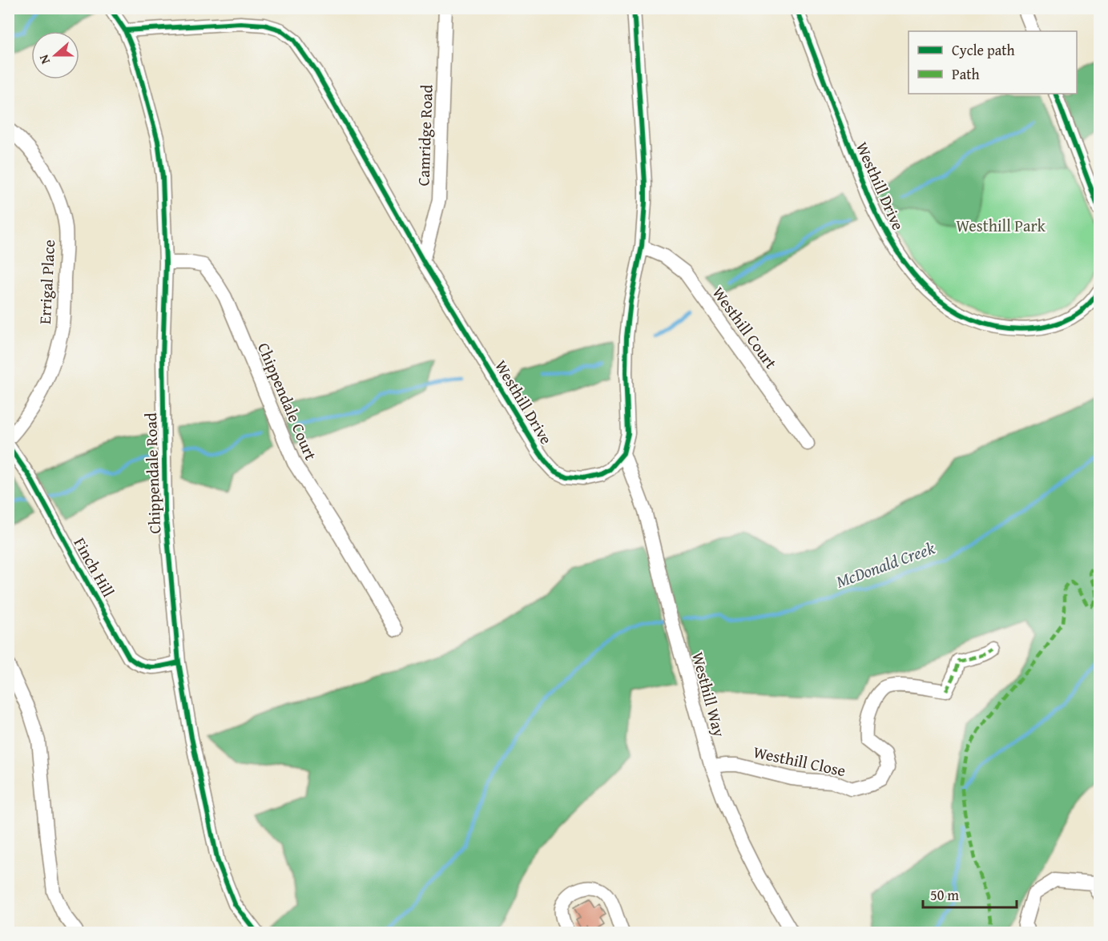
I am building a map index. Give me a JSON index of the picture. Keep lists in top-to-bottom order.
{
  "streets": {
    "street": [
      "Camridge Road",
      "Westhill Drive",
      "Errigal Place",
      "Westhill Court",
      "Chippendale Court",
      "Chippendale Road",
      "Finch Hill",
      "Westhill Way",
      "Westhill Close"
    ]
  },
  "crossings": [
    ["Camridge Road", "Westhill Drive"],
    ["Westhill Drive", "Chippendale Road"],
    ["Westhill Drive", "Westhill Way"],
    ["Chippendale Court", "Chippendale Road"],
    ["Chippendale Road", "Finch Hill"],
    ["Westhill Way", "Westhill Close"]
  ],
  "water": ["McDonald Creek"],
  "parks": ["Westhill Park"],
  "legend": ["Cycle path", "Path"],
  "scale_bar": "50 m",
  "north": "left"
}
